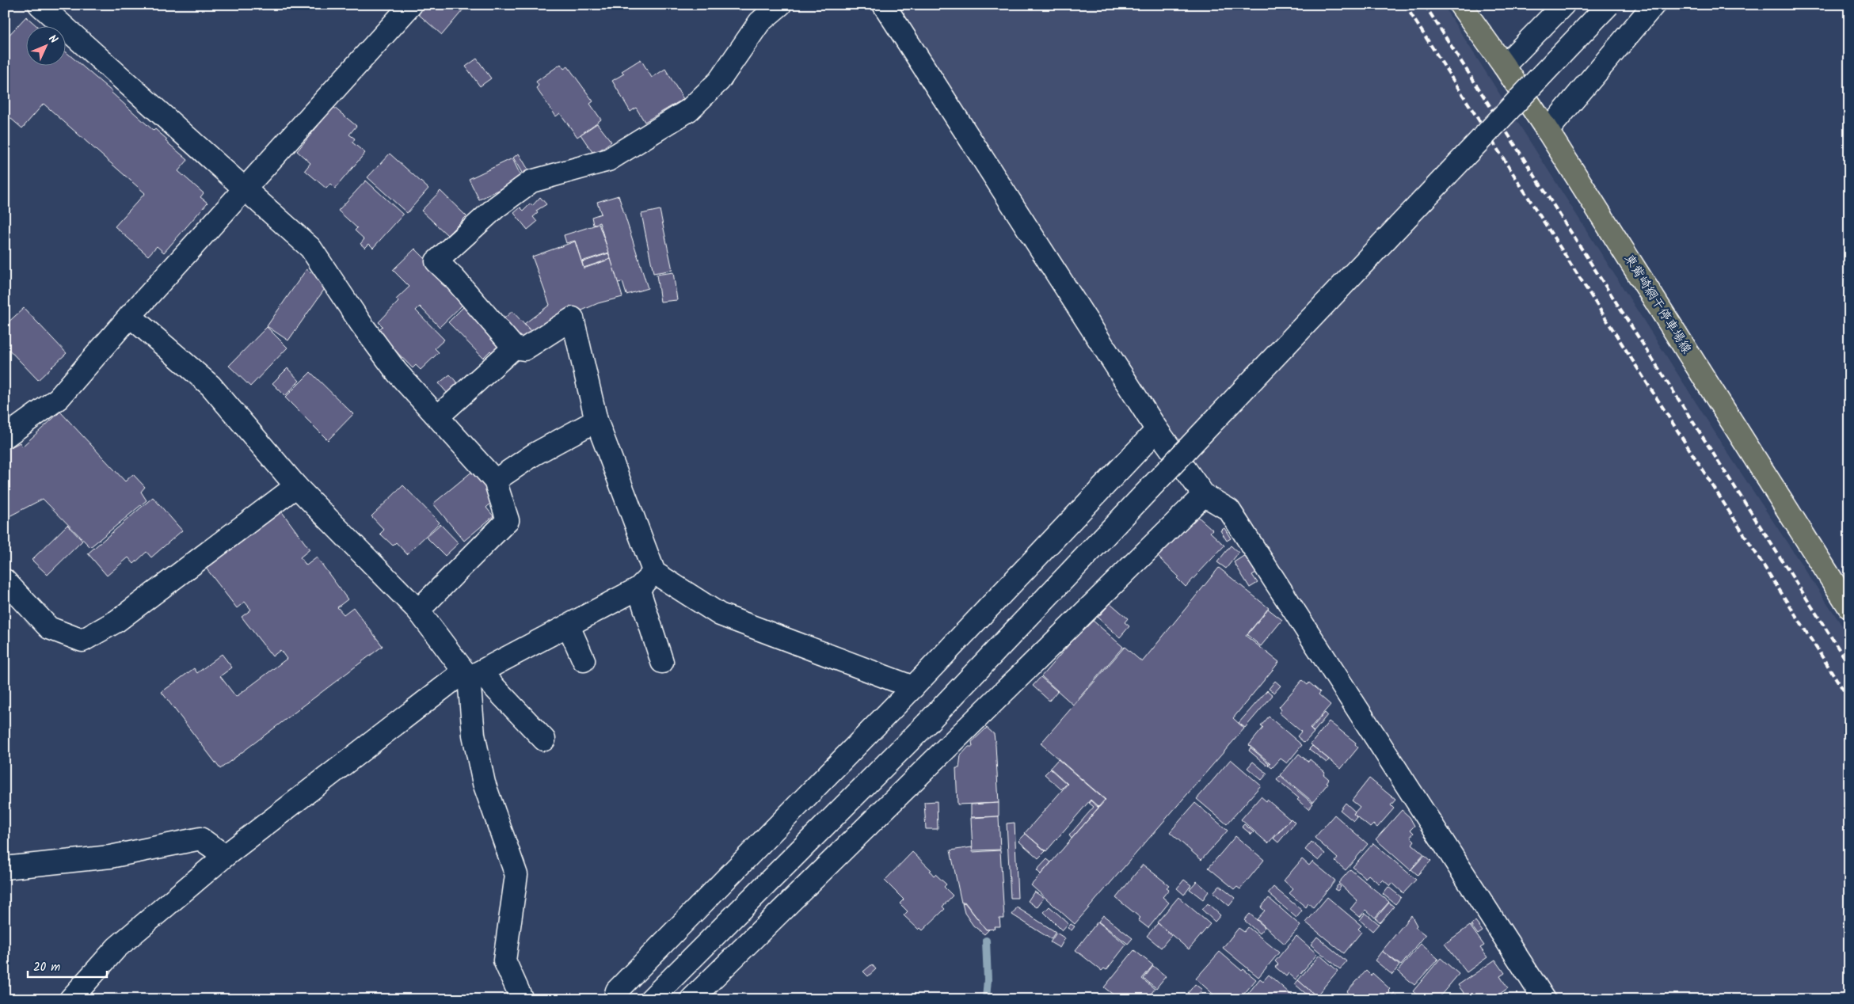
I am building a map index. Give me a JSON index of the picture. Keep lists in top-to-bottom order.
{
  "streets": {
    "main road": ["東觜崎網干停車場線"]
  },
  "scale_bar": "20 m",
  "north": "top right"
}
